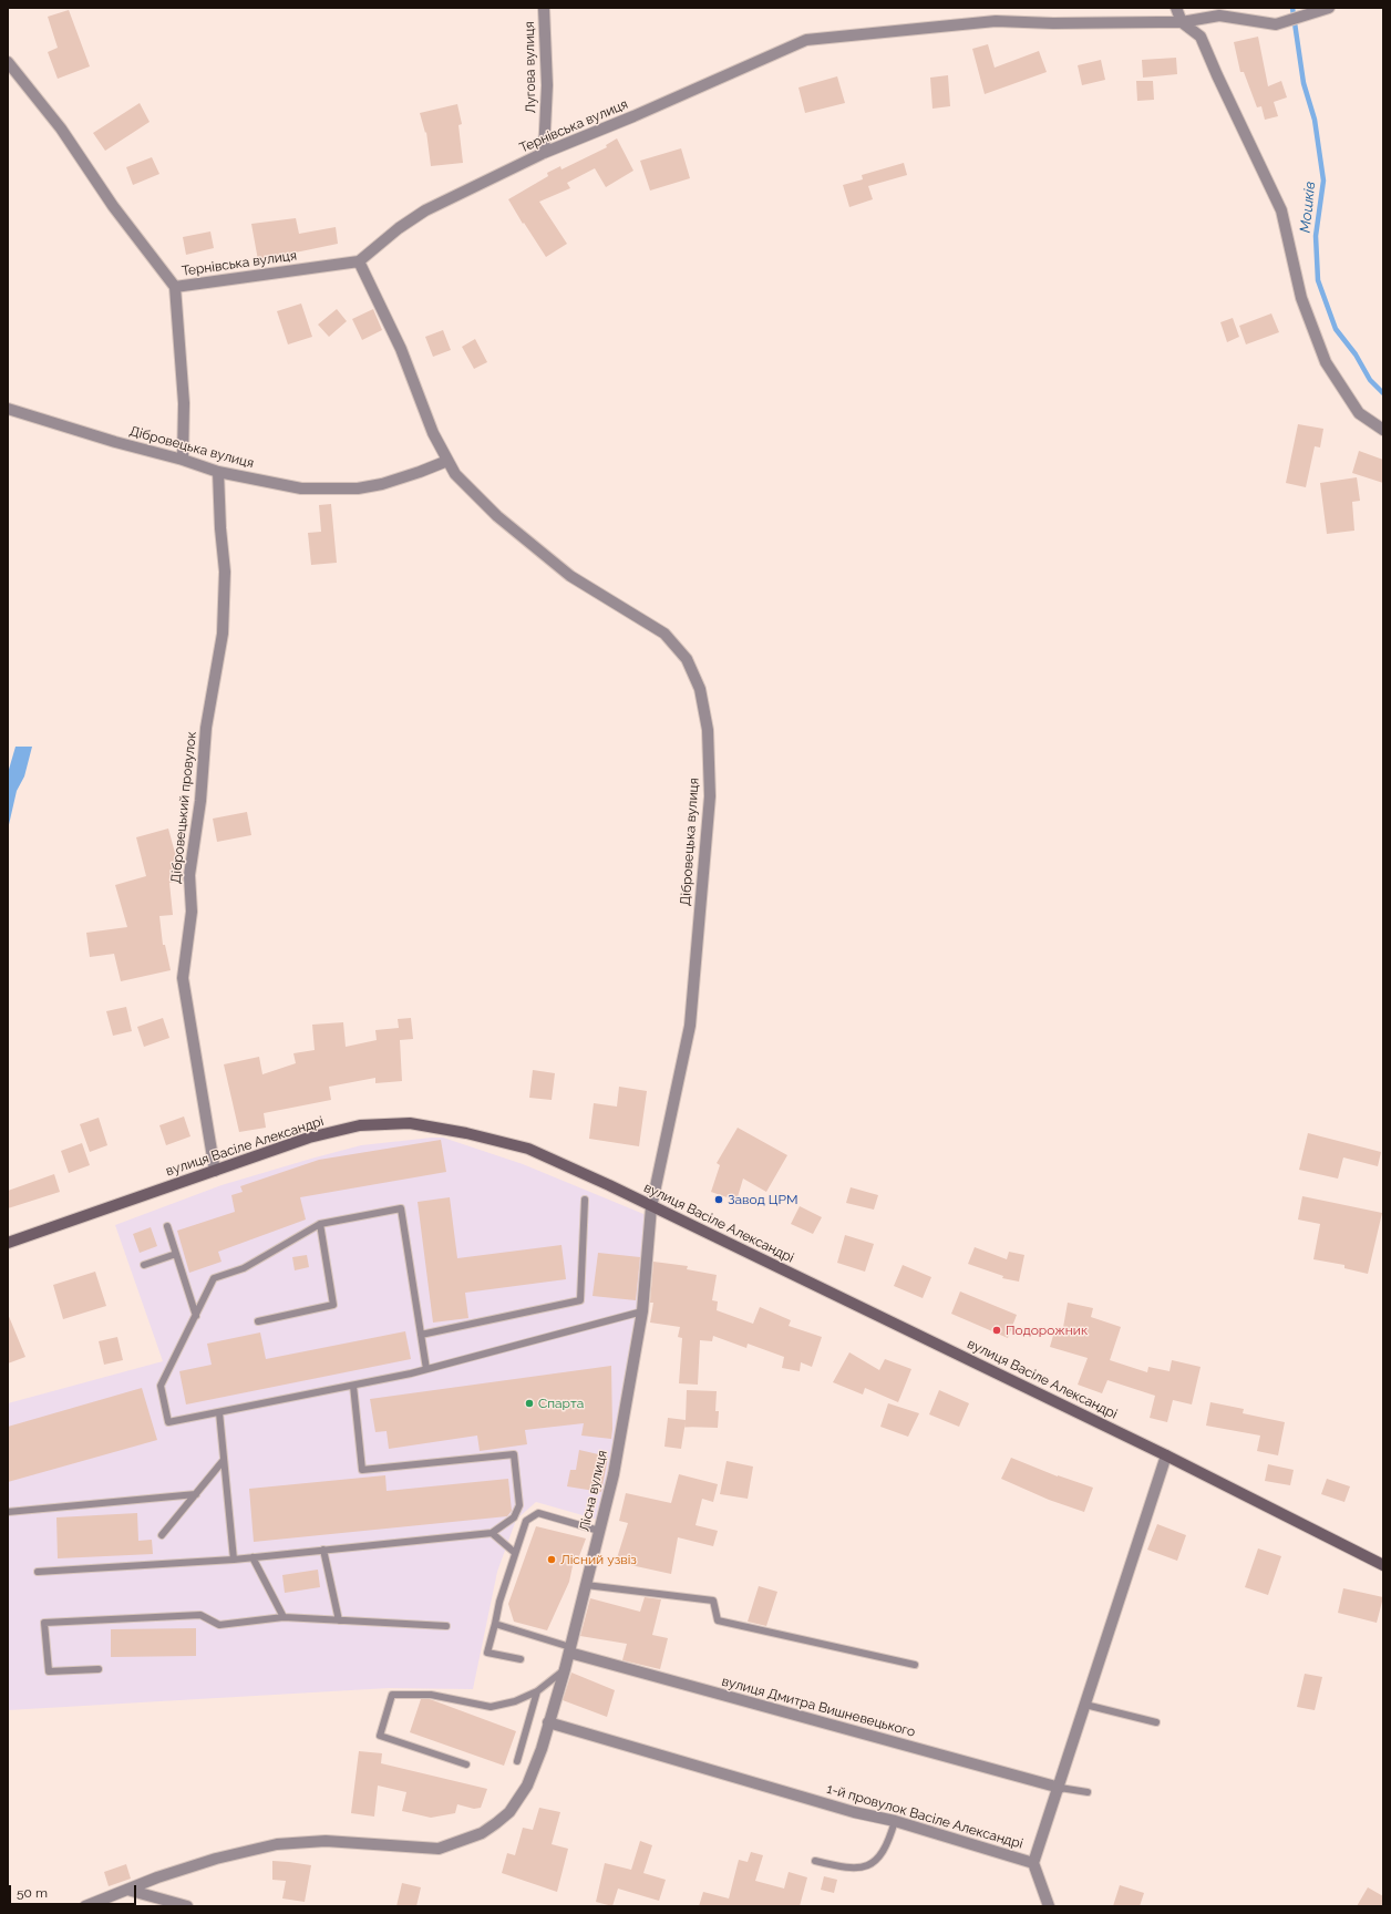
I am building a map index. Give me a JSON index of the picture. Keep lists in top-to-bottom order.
{
  "streets": {
    "main road": ["вулиця Васіле Александрі"],
    "street": [
      "Лугова вулиця",
      "Тернівська вулиця",
      "Дібровецька вулиця",
      "Дібровецький провулок",
      "Лісна вулиця",
      "вулиця Дмитра Вишневецького",
      "1-й провулок Васіле Александрі"
    ]
  },
  "crossings": [
    ["Лугова вулиця", "Тернівська вулиця"],
    ["Тернівська вулиця", "Дібровецька вулиця"],
    ["Дібровецька вулиця", "Дібровецький провулок"],
    ["Дібровецька вулиця", "вулиця Васіле Александрі"],
    ["Дібровецька вулиця", "Лісна вулиця"],
    ["Дібровецький провулок", "вулиця Васіле Александрі"],
    ["вулиця Васіле Александрі", "Лісна вулиця"],
    ["вулиця Васіле Александрі", "1-й провулок Васіле Александрі"],
    ["Лісна вулиця", "вулиця Дмитра Вишневецького"],
    ["Лісна вулиця", "1-й провулок Васіле Александрі"],
    ["вулиця Дмитра Вишневецького", "1-й провулок Васіле Александрі"]
  ],
  "water": ["Мошків"],
  "places": [
    "Завод ЦРМ",
    "Подорожник",
    "Спарта",
    "Лісний узвіз"
  ],
  "scale_bar": "50 m"
}
